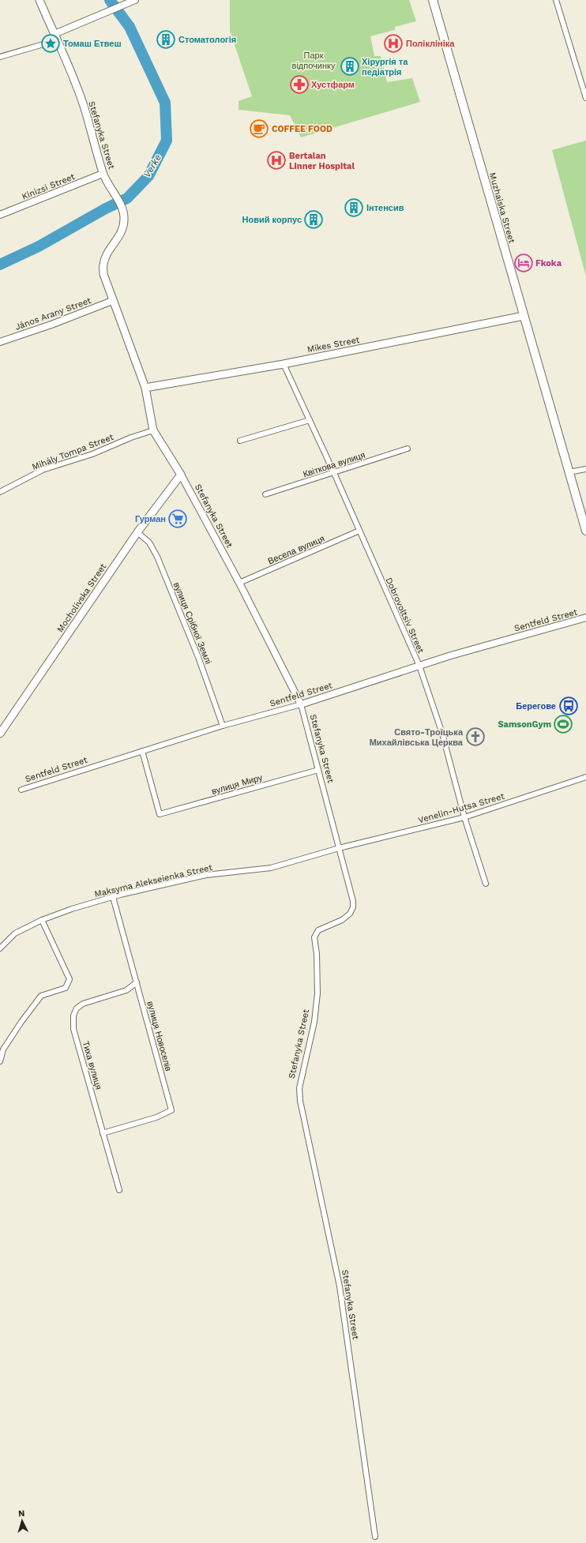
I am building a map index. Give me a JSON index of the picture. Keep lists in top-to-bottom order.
{
  "streets": {
    "highway": ["Muzhaiska Street"],
    "main road": ["Stefanyka Street", "Mikes Street", "Mocholivska Street"],
    "street": [
      "Kinizsi Street",
      "János Arany Street",
      "Mihály Tompa Street",
      "Квіткова вулиця",
      "Весела вулиця",
      "Dobrovoltsiv Street",
      "Sentfeld Street",
      "вулиця Срібної Землі",
      "вулиця Миру",
      "Venelin-Hutsa Street",
      "Maksyma Alekseienka Street",
      "вулиця Новоселів",
      "Тиха вулиця"
    ]
  },
  "crossings": [
    ["Stefanyka Street", "Kinizsi Street"],
    ["Stefanyka Street", "János Arany Street"],
    ["Stefanyka Street", "Mikes Street"],
    ["Stefanyka Street", "Mihály Tompa Street"],
    ["Stefanyka Street", "Весела вулиця"],
    ["Stefanyka Street", "Mocholivska Street"],
    ["Stefanyka Street", "Sentfeld Street"],
    ["Stefanyka Street", "вулиця Миру"],
    ["Stefanyka Street", "Venelin-Hutsa Street"],
    ["Stefanyka Street", "Maksyma Alekseienka Street"],
    ["Muzhaiska Street", "Mikes Street"],
    ["Mikes Street", "Dobrovoltsiv Street"],
    ["Квіткова вулиця", "Dobrovoltsiv Street"],
    ["Весела вулиця", "Dobrovoltsiv Street"],
    ["Mocholivska Street", "вулиця Срібної Землі"],
    ["Dobrovoltsiv Street", "Sentfeld Street"],
    ["Dobrovoltsiv Street", "Venelin-Hutsa Street"],
    ["Sentfeld Street", "вулиця Срібної Землі"],
    ["Sentfeld Street", "вулиця Миру"],
    ["Venelin-Hutsa Street", "Maksyma Alekseienka Street"],
    ["Maksyma Alekseienka Street", "вулиця Новоселів"],
    ["вулиця Новоселів", "Тиха вулиця"]
  ],
  "water": ["Verke"],
  "parks": ["Парк відпочинку"],
  "places": {
    "building": [
      "Стоматологія",
      "Хірургія та педіатрія",
      "Інтенсив",
      "Новий корпус"
    ],
    "place": ["Томаш Етвеш"],
    "hospital": ["Поліклініка", "Bertalan Linner Hospital"],
    "pharmacy": ["Хустфарм"],
    "cafe": ["COFFEE FOOD"],
    "hotel": ["Fkoka"],
    "supermarket": ["Гурман"],
    "bus stop": ["Берегове"],
    "sports": ["SamsonGym"],
    "church": ["Свято-Троїцька Михайлівська Церква"]
  },
  "north": "top"
}
